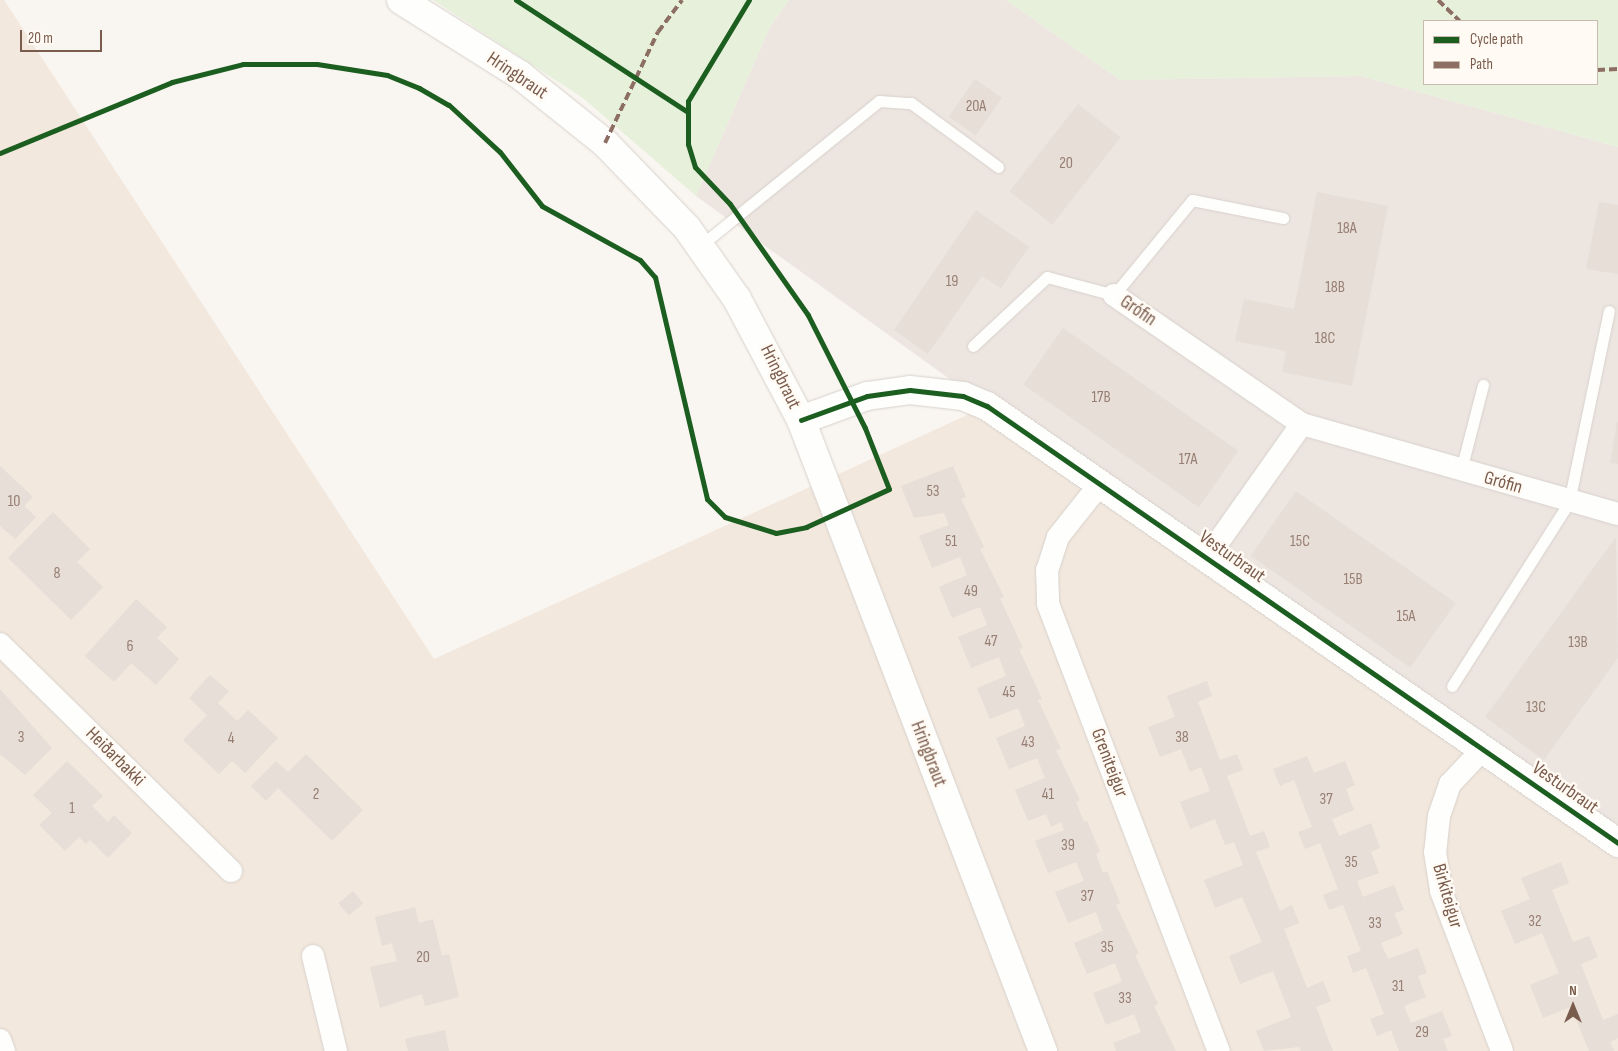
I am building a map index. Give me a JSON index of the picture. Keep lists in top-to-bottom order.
{
  "streets": {
    "main road": ["Hringbraut", "Vesturbraut"],
    "street": [
      "Grófin",
      "Heiðarbakki",
      "Greniteigur",
      "Birkiteigur"
    ]
  },
  "crossings": [
    ["Hringbraut", "Vesturbraut"],
    ["Vesturbraut", "Greniteigur"],
    ["Vesturbraut", "Birkiteigur"]
  ],
  "house_numbers": [
    "20A",
    "20",
    "18A",
    "19",
    "18B",
    "18C",
    "17B",
    "17A",
    "53",
    "10",
    "51",
    "15C",
    "8",
    "15B",
    "49",
    "15A",
    "47",
    "13B",
    "6",
    "45",
    "13C",
    "3",
    "38",
    "4",
    "43",
    "2",
    "41",
    "37",
    "1",
    "39",
    "35",
    "37",
    "32",
    "33",
    "35",
    "20",
    "31",
    "33",
    "29"
  ],
  "legend": ["Cycle path", "Path"],
  "scale_bar": "20 m",
  "north": "top"
}
